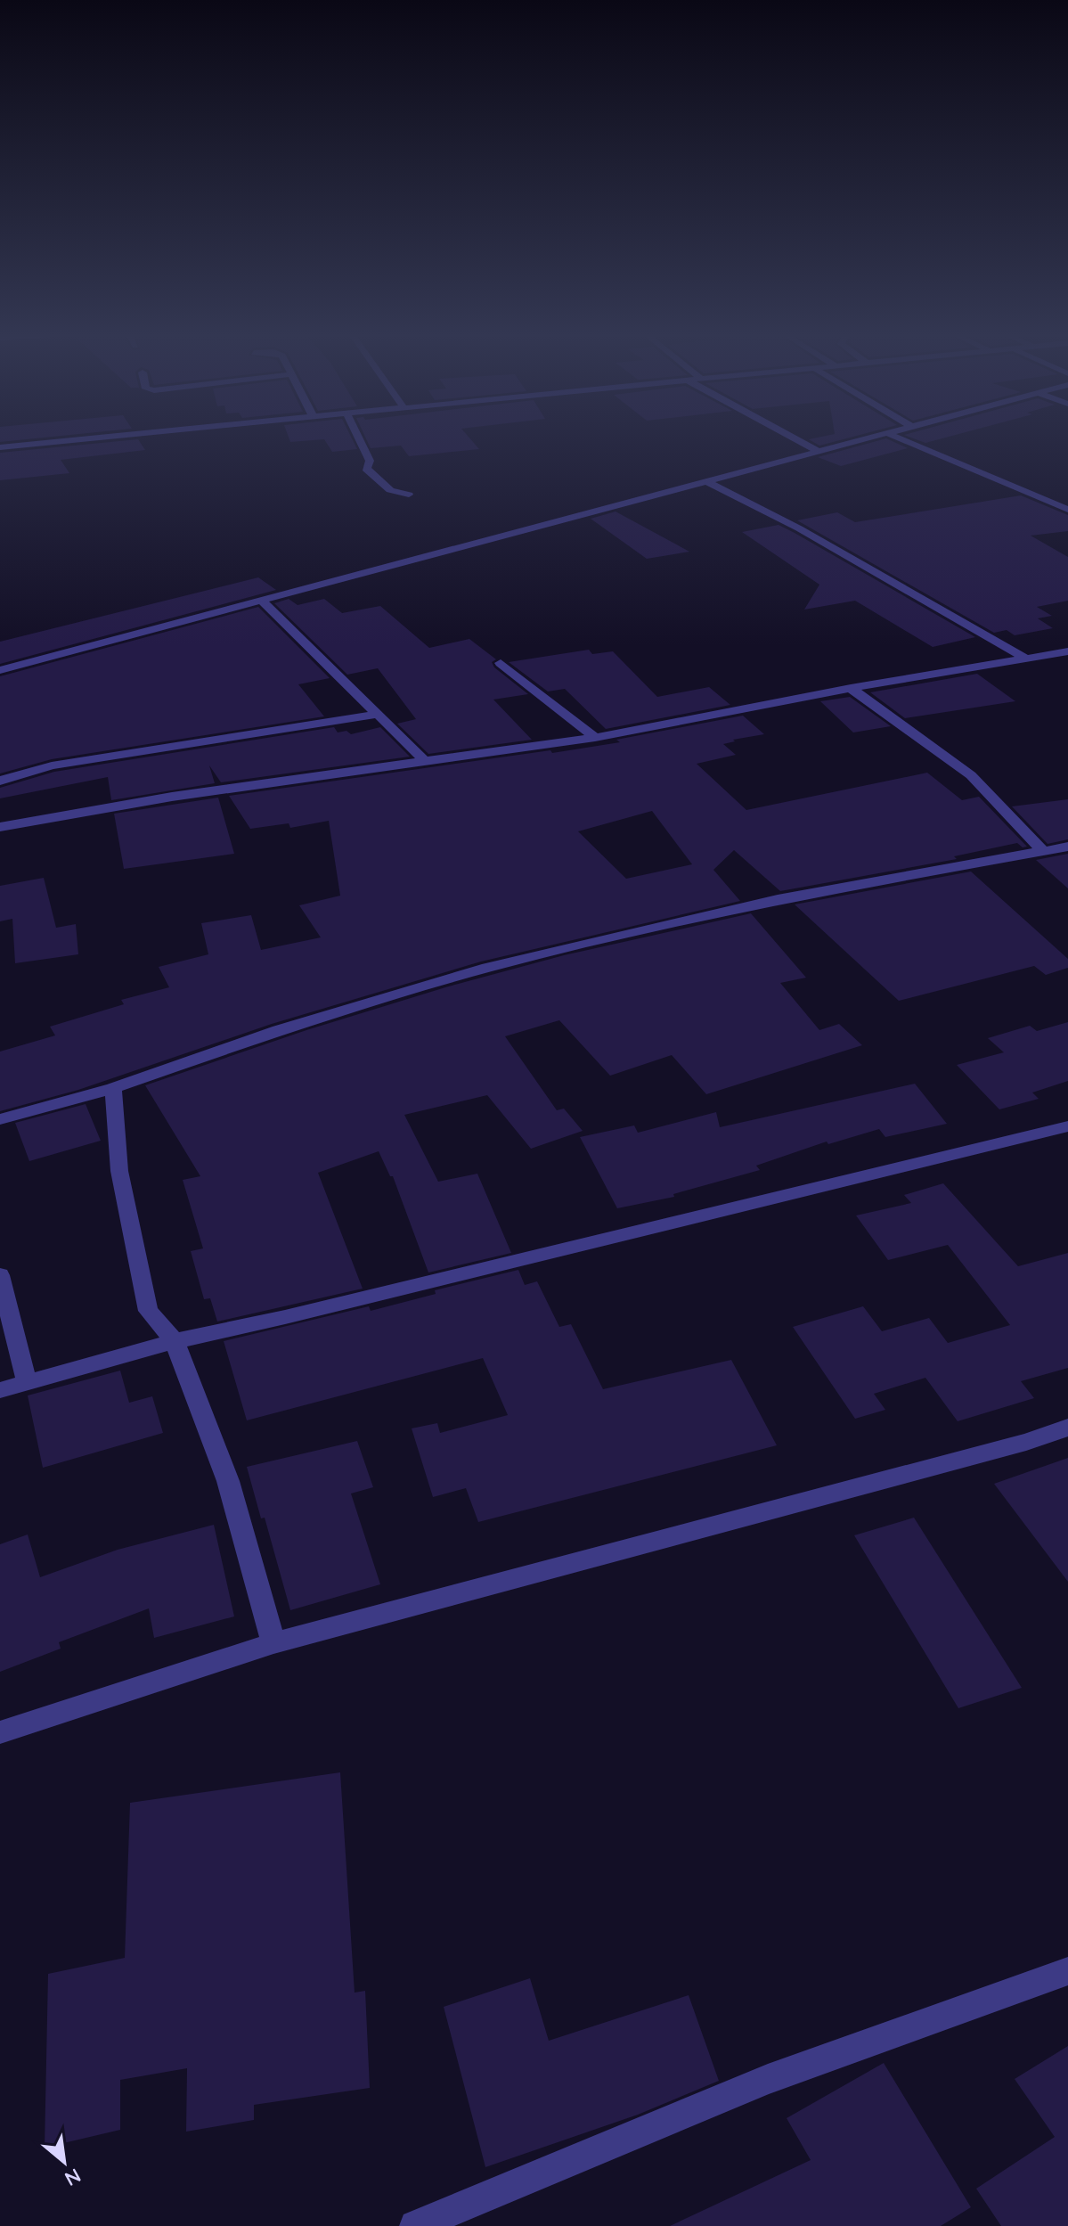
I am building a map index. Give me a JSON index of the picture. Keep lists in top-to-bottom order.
{
  "north": "bottom right"
}
